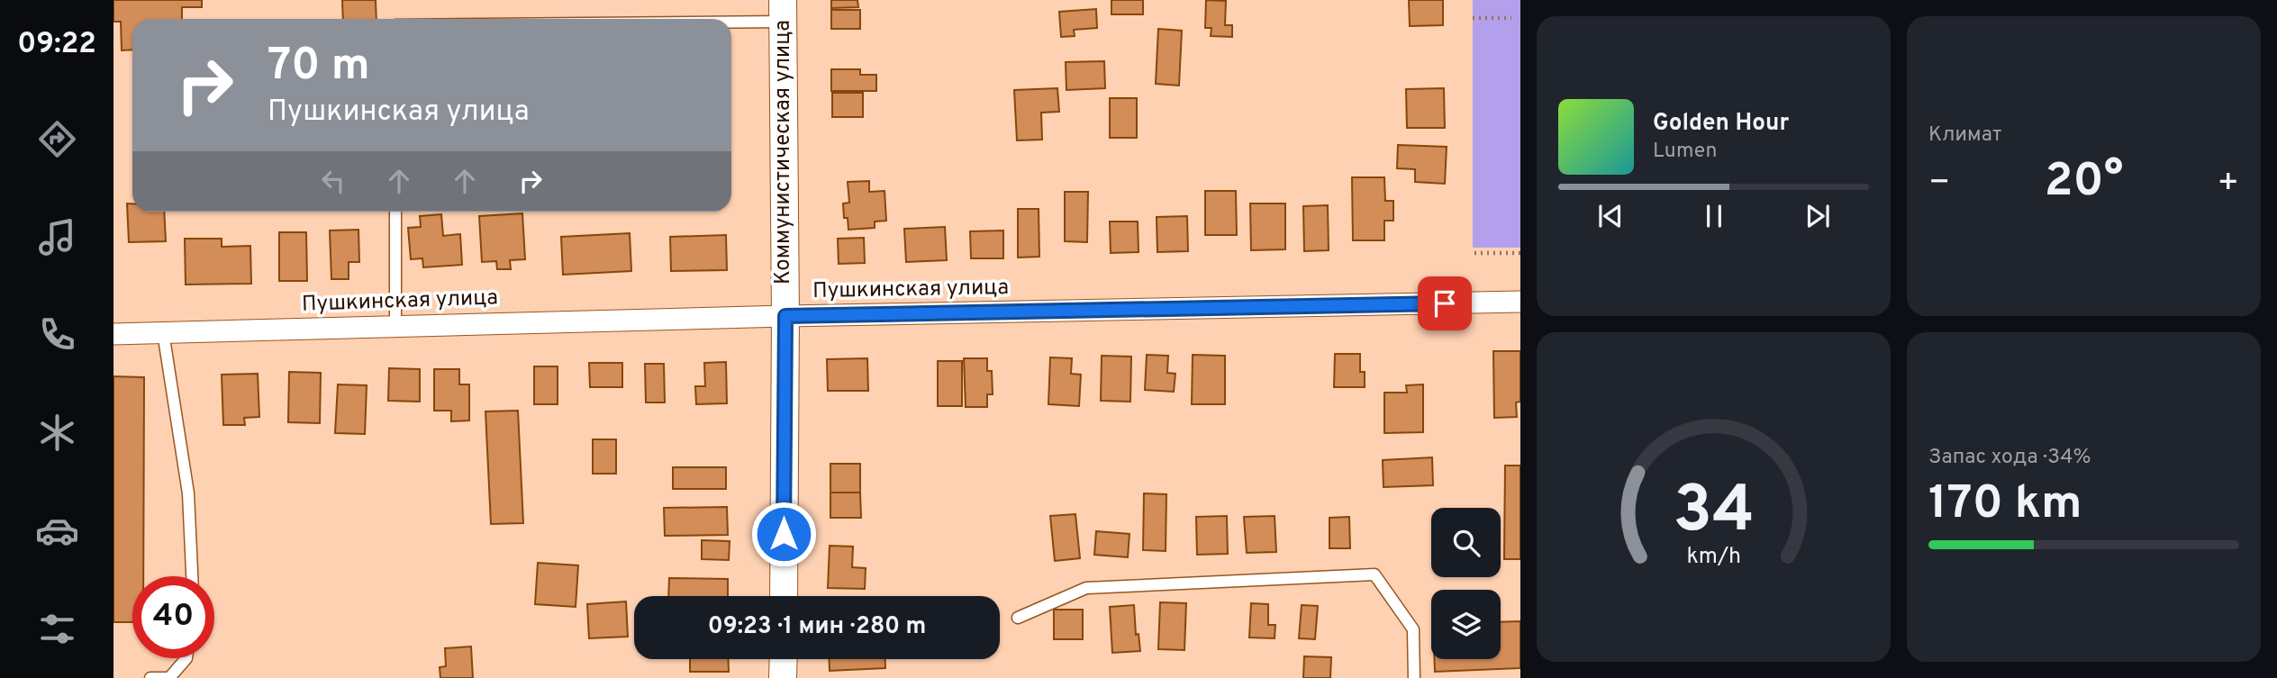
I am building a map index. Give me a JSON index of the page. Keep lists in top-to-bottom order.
{
  "streets": {
    "street": ["Коммунистическая улица", "Пушкинская улица"]
  },
  "crossings": [
    ["Коммунистическая улица", "Пушкинская улица"]
  ],
  "page": {
    "tabs": "09:22",
    "tile": [
      "Климат",
      ["Запас хода · 34%", "170 km"]
    ],
    "turn": ["70 m", "Пушкинская улица"],
    "song": ["Golden Hour", "Lumen"],
    "heat": ["−", "20°", "+"],
    "limit": "40",
    "trip": "09:23 · 1 мин · 280 m",
    "gauge": ["34", "km/h"]
  }
}
